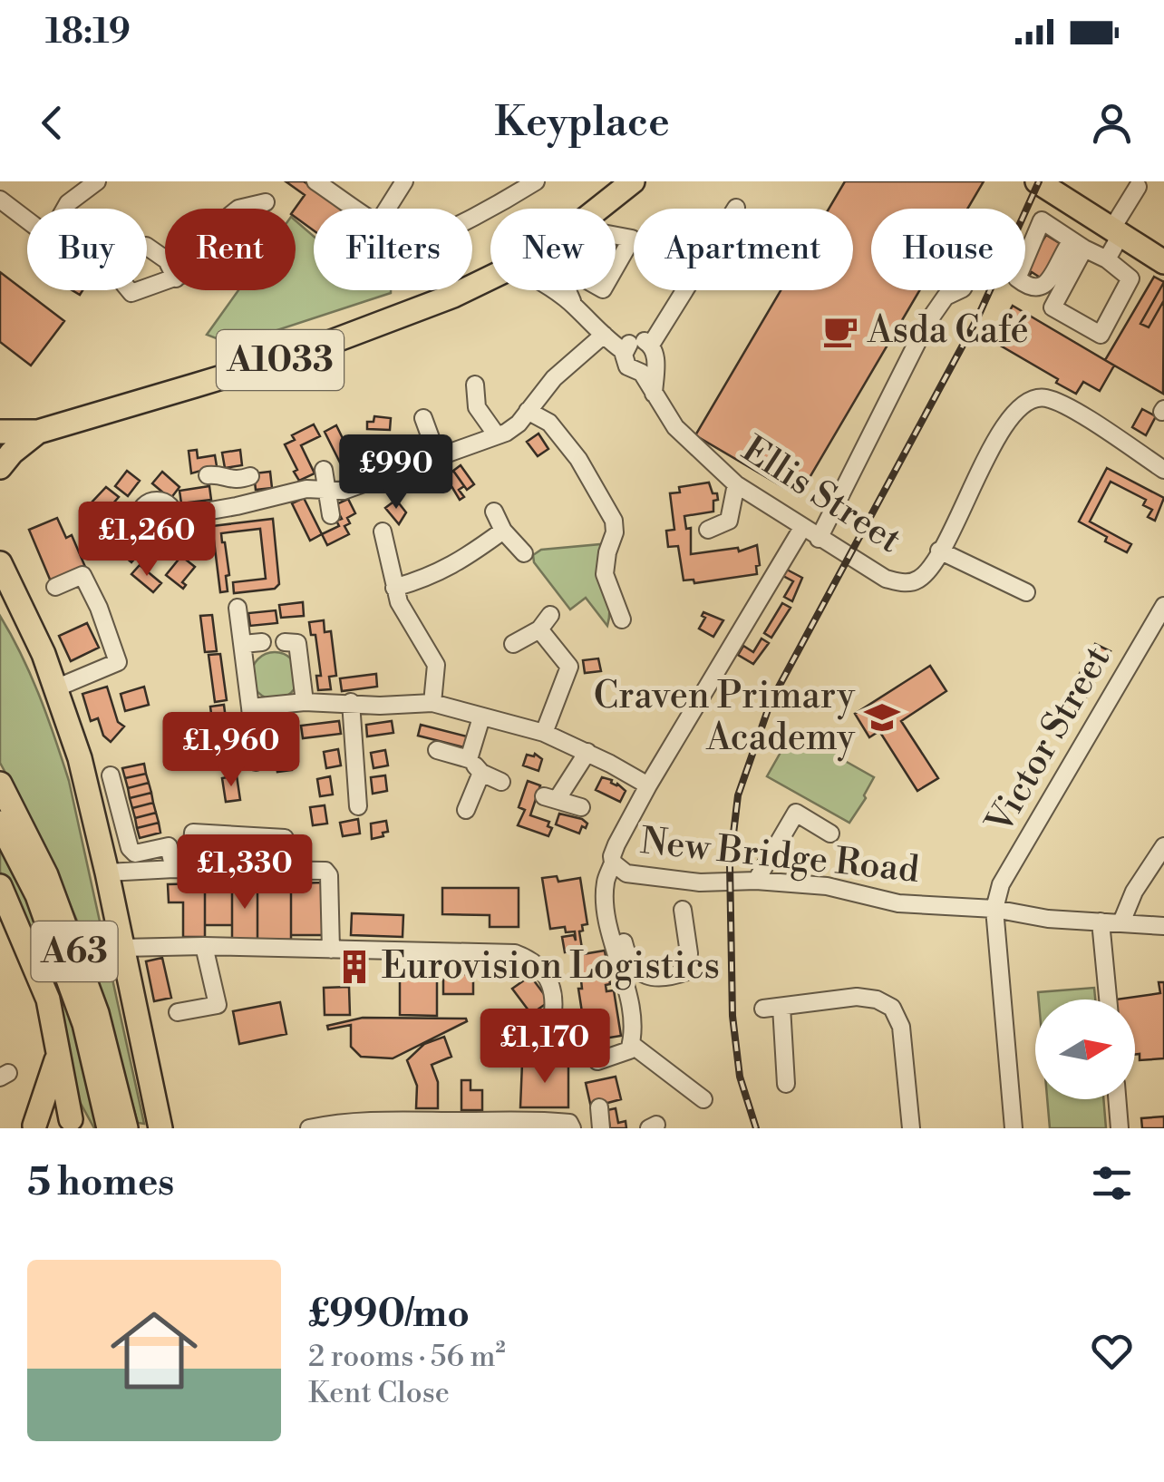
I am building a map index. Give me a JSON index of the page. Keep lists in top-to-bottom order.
{
  "streets": {
    "highway": ["A1033", "A63"],
    "street": ["Ellis Street", "Victor Street", "New Bridge Road"]
  },
  "crossings": [
    ["Ellis Street", "New Bridge Road"],
    ["Victor Street", "New Bridge Road"]
  ],
  "places": {
    "cafe": ["Asda Café"],
    "school or university": ["Craven Primary Academy"],
    "building": ["Eurovision Logistics"]
  },
  "north": "right",
  "page": {
    "status": "18:19",
    "header": "Keyplace",
    "chip": [
      "Buy",
      "Rent",
      "Filters",
      "New",
      "Apartment",
      "House"
    ],
    "price": [
      "£990",
      "£1,260",
      "£1,960",
      "£1,330",
      "£1,170"
    ],
    "heading": "5 homes",
    "list": [
      {
        "name": "£990/mo",
        "note": "2 rooms · 56 m² · Kent Close"
      }
    ]
  }
}
